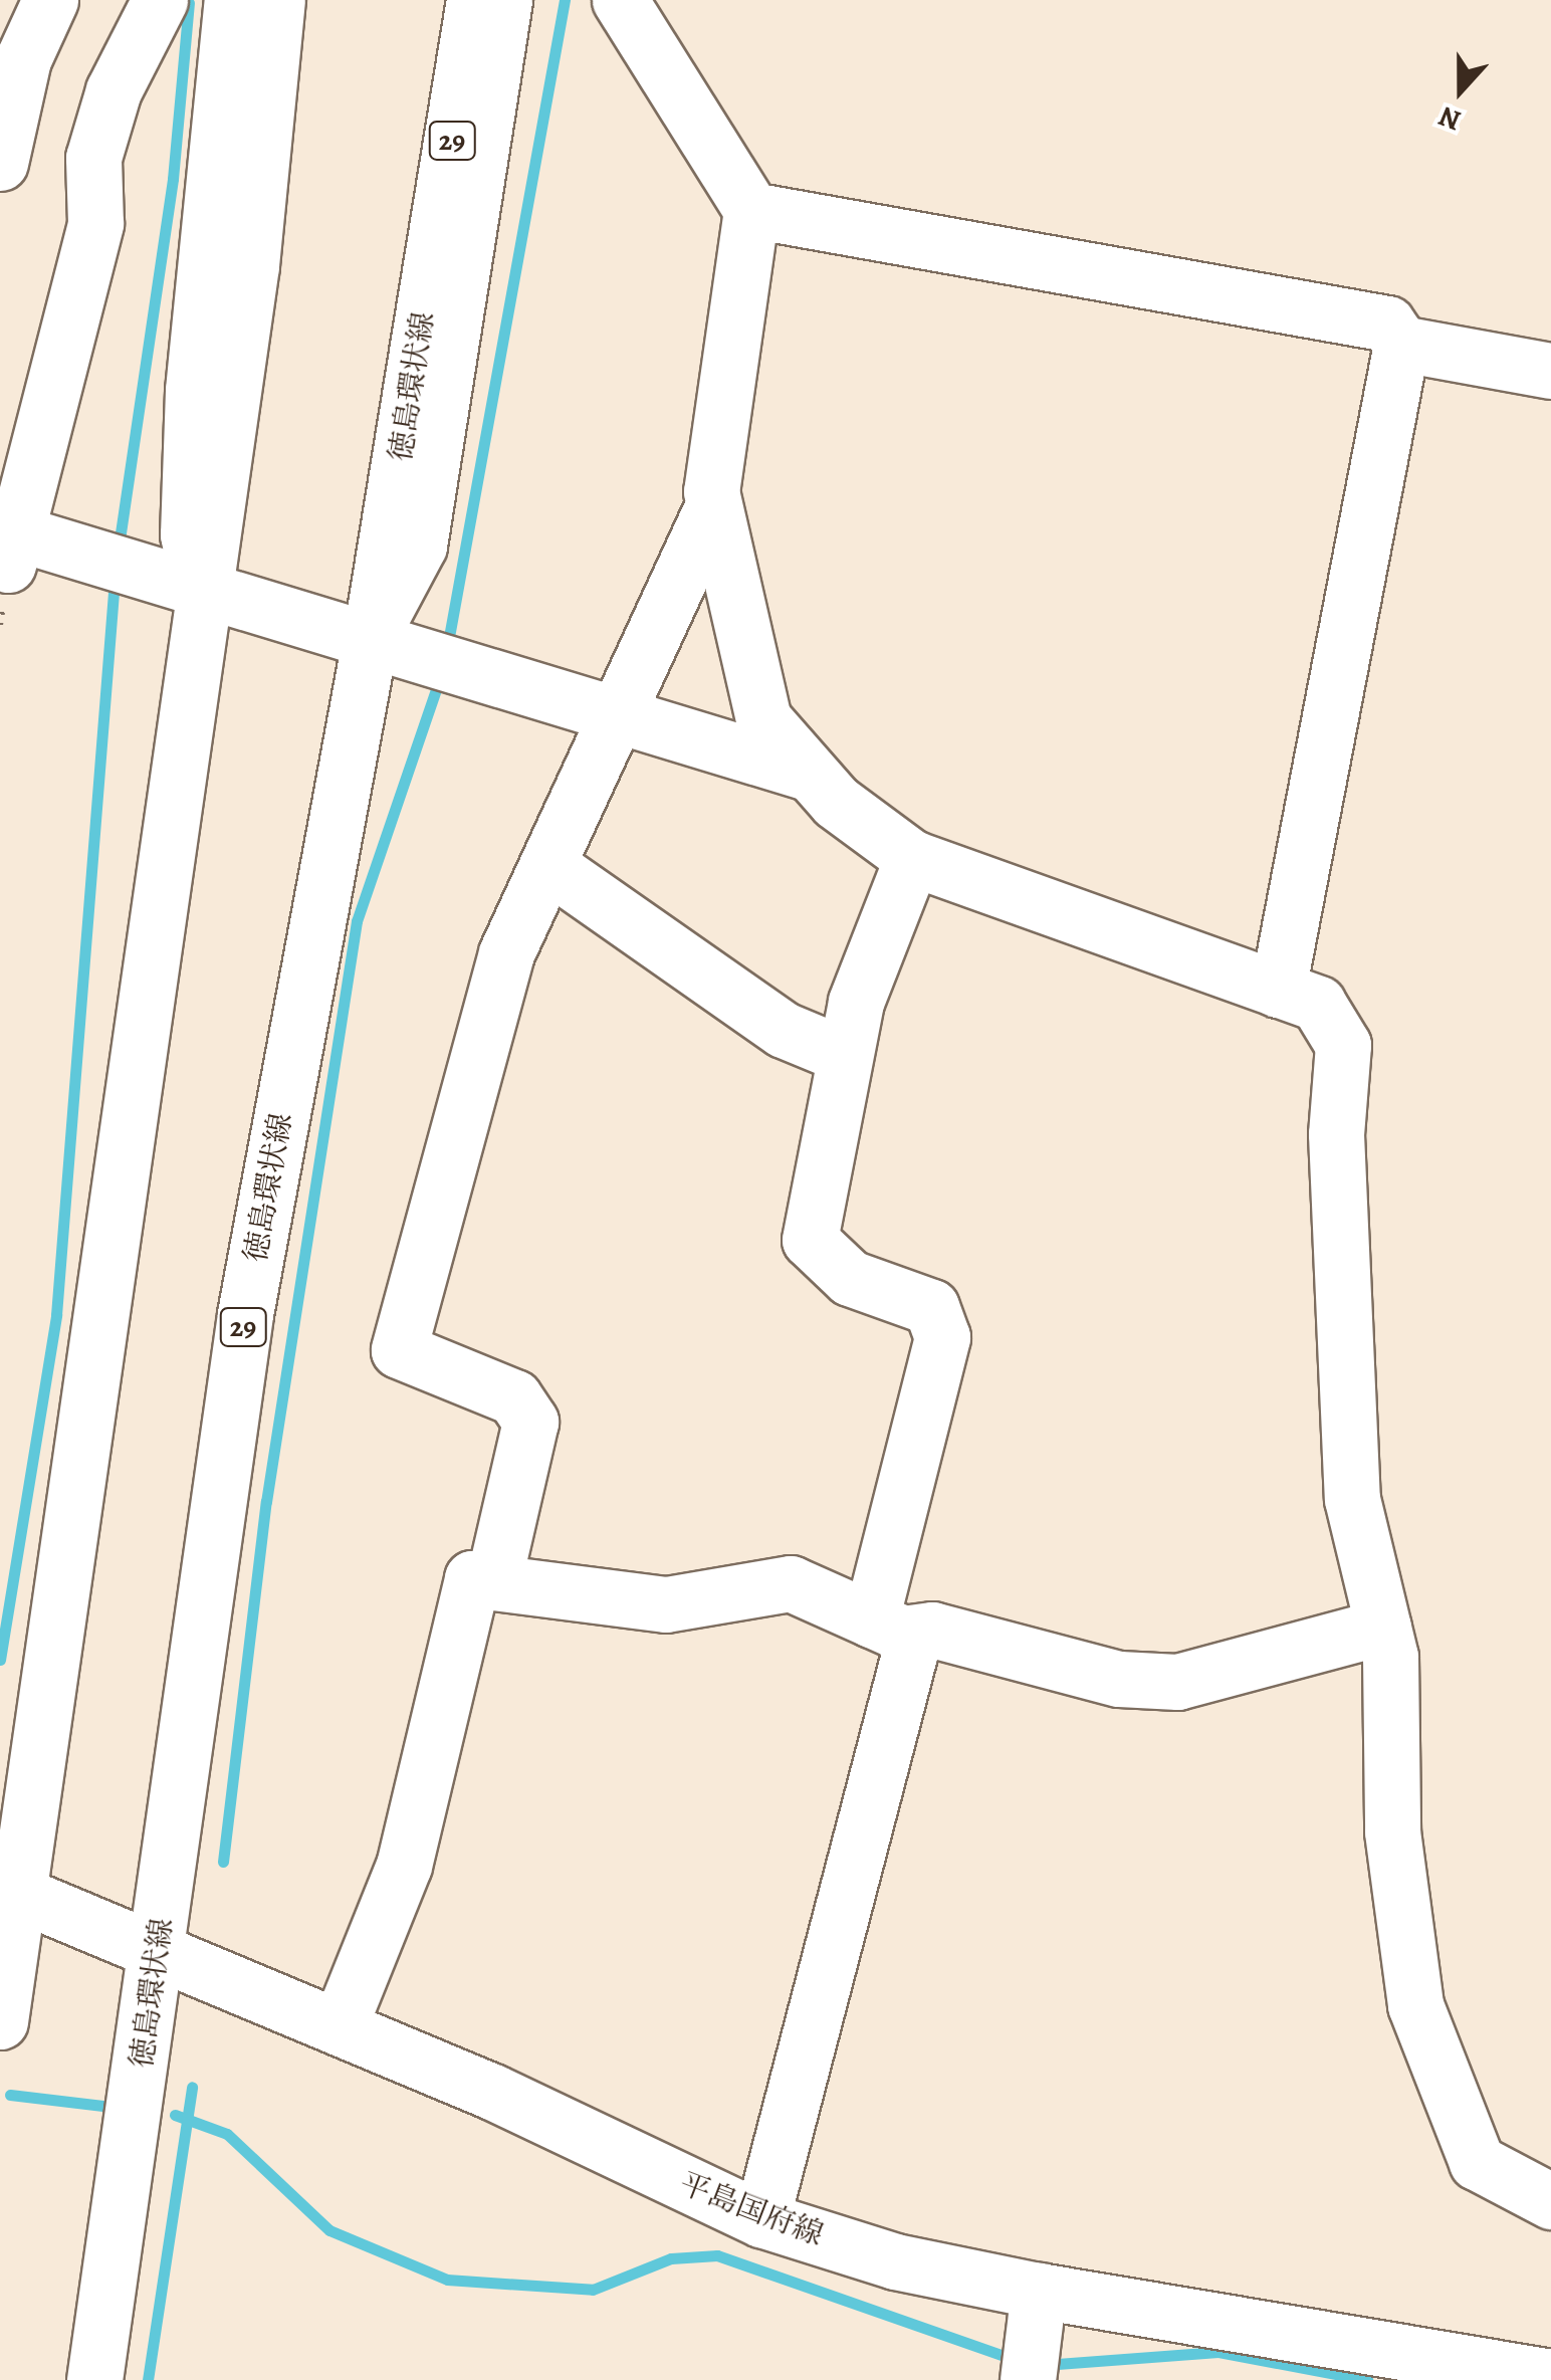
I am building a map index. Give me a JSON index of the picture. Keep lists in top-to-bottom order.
{
  "streets": {
    "street": ["29", "徳島環状線", "平島国府線"]
  },
  "crossings": [
    ["徳島環状線", "平島国府線"]
  ],
  "north": "bottom"
}
